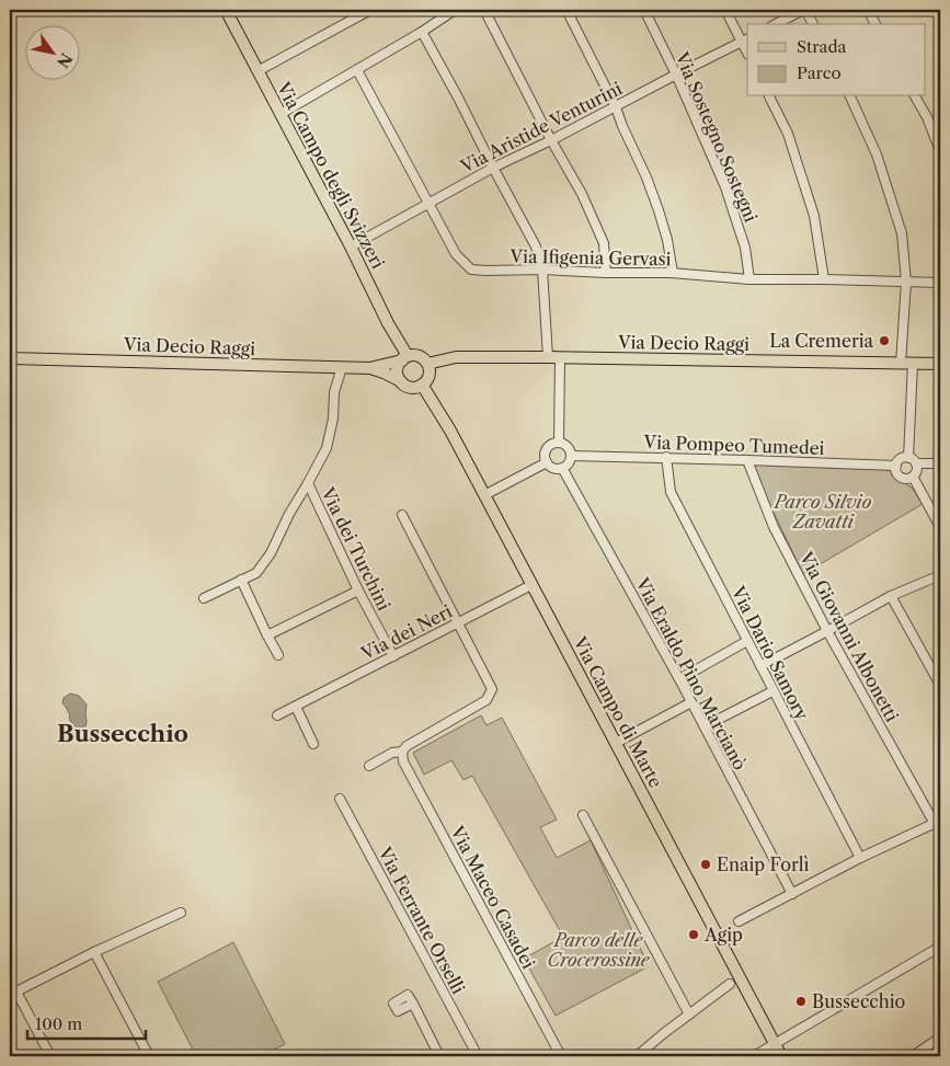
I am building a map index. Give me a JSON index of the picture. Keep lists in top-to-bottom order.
{
  "streets": {
    "main road": ["Via Campo degli Svizzeri", "Via Decio Raggi", "Via Campo di Marte"],
    "street": [
      "Via Aristide Venturini",
      "Via Sostegno Sostegni",
      "Via Ifigenia Gervasi",
      "Via Pompeo Tumedei",
      "Via dei Turchini",
      "Via dei Neri",
      "Via Giovanni Albonetti",
      "Via Dario Samory",
      "Via Eraldo Pino Marcianò",
      "Via Maceo Casadei",
      "Via Ferrante Orselli"
    ]
  },
  "crossings": [
    ["Via Aristide Venturini", "Via Sostegno Sostegni"],
    ["Via Aristide Venturini", "Via Campo degli Svizzeri"],
    ["Via Aristide Venturini", "Via Ifigenia Gervasi"],
    ["Via Sostegno Sostegni", "Via Ifigenia Gervasi"],
    ["Via Campo degli Svizzeri", "Via Decio Raggi"],
    ["Via Campo degli Svizzeri", "Via Campo di Marte"],
    ["Via Decio Raggi", "Via Campo di Marte"],
    ["Via Pompeo Tumedei", "Via Giovanni Albonetti"],
    ["Via Pompeo Tumedei", "Via Dario Samory"],
    ["Via Pompeo Tumedei", "Via Eraldo Pino Marcianò"],
    ["Via dei Turchini", "Via dei Neri"],
    ["Via dei Neri", "Via Campo di Marte"]
  ],
  "districts": ["Bussecchio"],
  "parks": ["Parco Silvio Zavatti", "Parco delle Crocerossine"],
  "places": [
    "La Cremeria",
    "Enaip Forlì",
    "Agip",
    "Bussecchio"
  ],
  "legend": ["Strada", "Parco"],
  "scale_bar": "100 m",
  "north": "bottom right"
}
